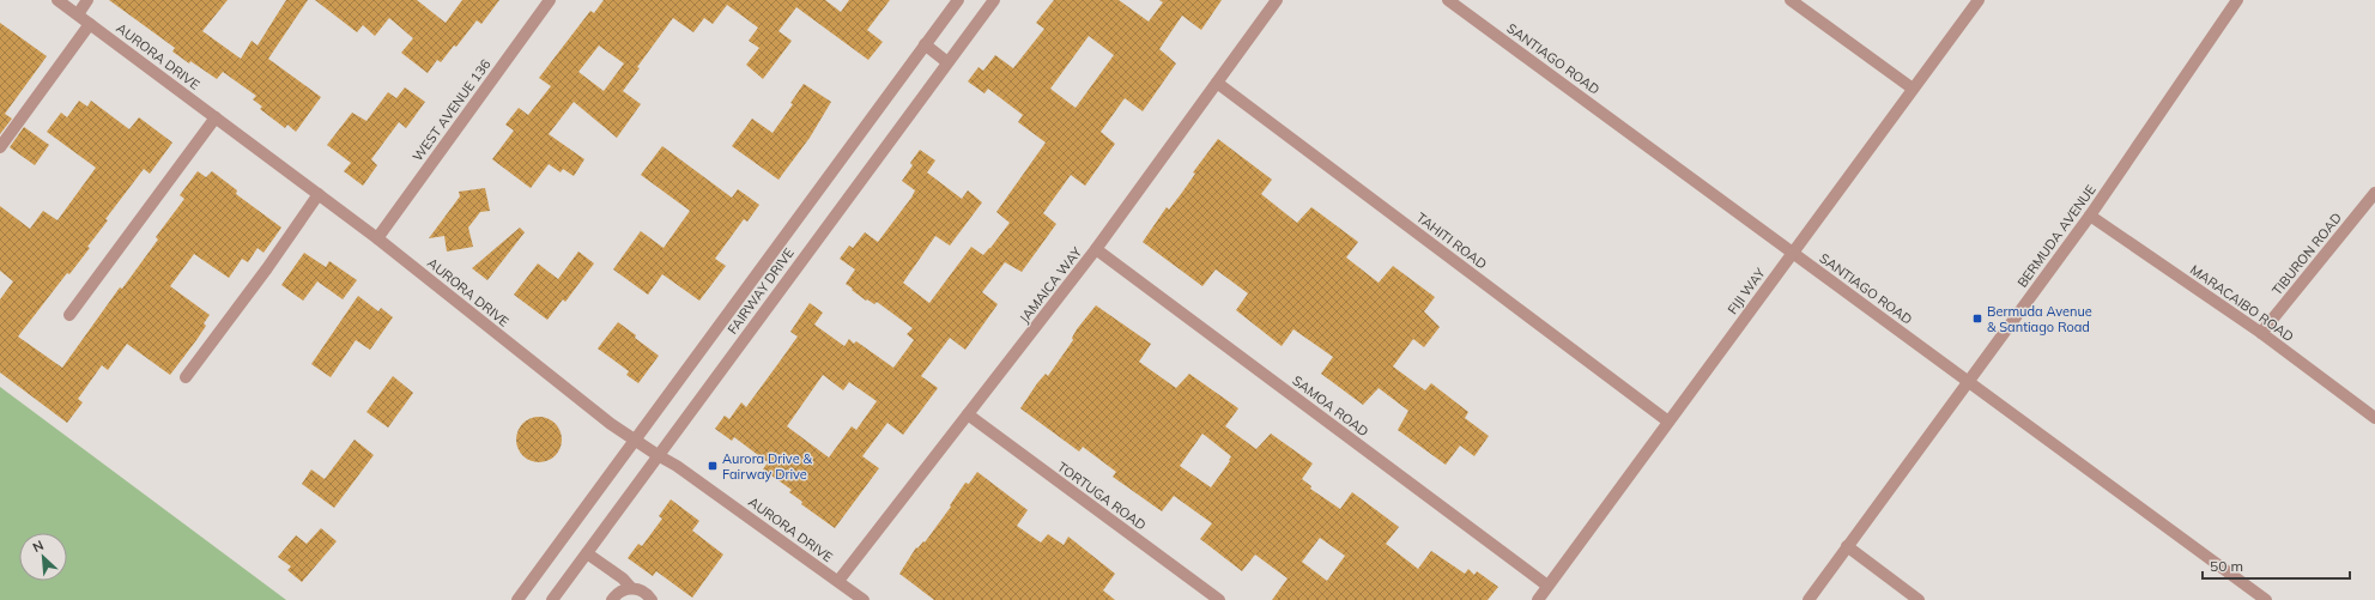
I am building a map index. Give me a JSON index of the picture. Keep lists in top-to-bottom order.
{
  "streets": {
    "street": [
      "AURORA DRIVE",
      "SANTIAGO ROAD",
      "WEST AVENUE 136",
      "BERMUDA AVENUE",
      "TAHITI ROAD",
      "TIBURON ROAD",
      "JAMAICA WAY",
      "FAIRWAY DRIVE",
      "FIJI WAY",
      "MARACAIBO ROAD",
      "SAMOA ROAD",
      "TORTUGA ROAD"
    ]
  },
  "crossings": [
    ["AURORA DRIVE", "WEST AVENUE 136"],
    ["AURORA DRIVE", "JAMAICA WAY"],
    ["AURORA DRIVE", "FAIRWAY DRIVE"],
    ["SANTIAGO ROAD", "BERMUDA AVENUE"],
    ["SANTIAGO ROAD", "FIJI WAY"],
    ["BERMUDA AVENUE", "MARACAIBO ROAD"],
    ["TAHITI ROAD", "JAMAICA WAY"],
    ["TAHITI ROAD", "FIJI WAY"],
    ["TIBURON ROAD", "MARACAIBO ROAD"],
    ["JAMAICA WAY", "SAMOA ROAD"],
    ["JAMAICA WAY", "TORTUGA ROAD"],
    ["FIJI WAY", "SAMOA ROAD"]
  ],
  "places": {
    "transit": ["Bermuda Avenue & Santiago Road", "Aurora Drive & Fairway Drive"]
  },
  "scale_bar": "50 m",
  "north": "top left"
}
